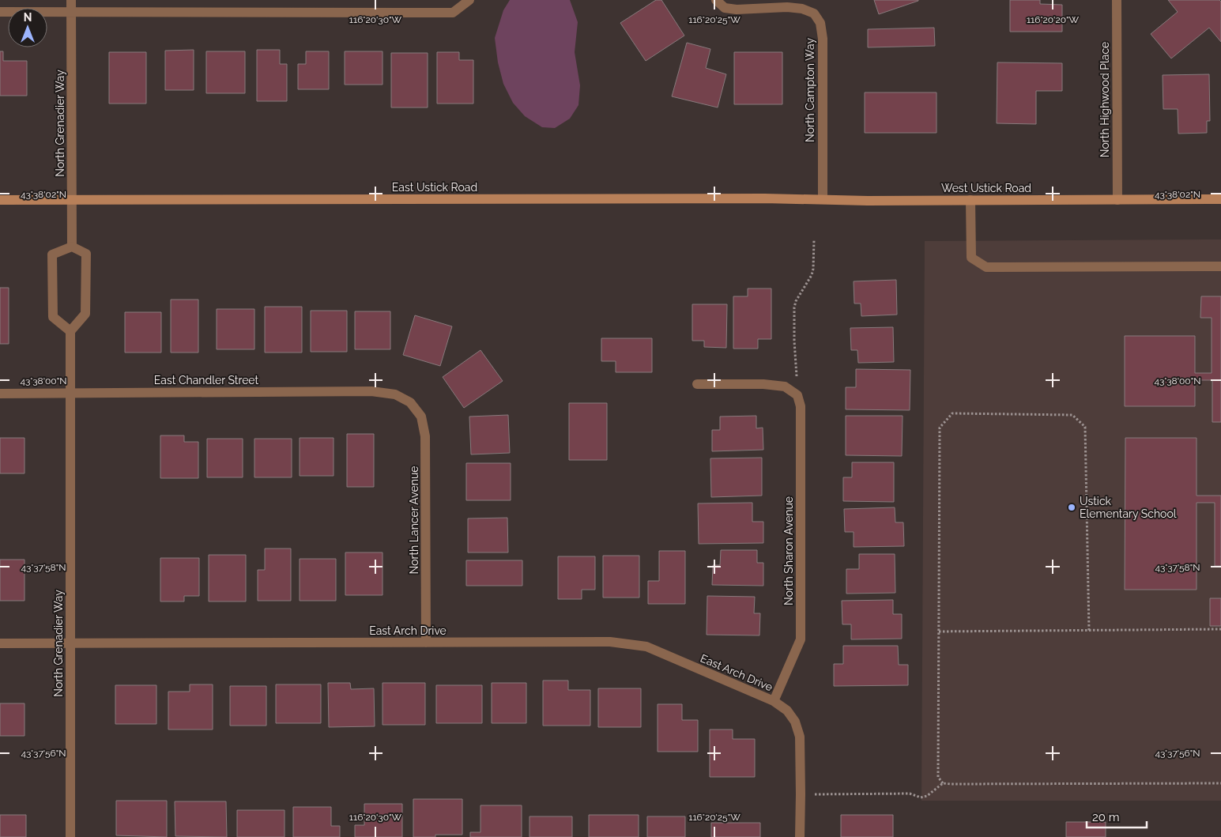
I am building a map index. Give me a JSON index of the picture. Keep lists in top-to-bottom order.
{
  "streets": {
    "main road": ["East Ustick Road", "West Ustick Road"],
    "street": [
      "North Campton Way",
      "North Highwood Place",
      "North Grenadier Way",
      "East Chandler Street",
      "North Lancer Avenue",
      "North Sharon Avenue",
      "East Arch Drive"
    ]
  },
  "crossings": [
    ["North Campton Way", "East Ustick Road"],
    ["North Campton Way", "West Ustick Road"],
    ["North Highwood Place", "West Ustick Road"],
    ["North Grenadier Way", "East Ustick Road"],
    ["North Grenadier Way", "East Chandler Street"],
    ["North Grenadier Way", "East Arch Drive"],
    ["East Ustick Road", "West Ustick Road"],
    ["East Chandler Street", "North Lancer Avenue"],
    ["North Lancer Avenue", "East Arch Drive"],
    ["North Sharon Avenue", "East Arch Drive"]
  ],
  "places": ["Ustick Elementary School"],
  "scale_bar": "20 m",
  "north": "top",
  "coordinates": [
    "116°20'30\"W",
    "116°20'25\"W",
    "116°20'20\"W",
    "43°38'02\"N",
    "43°38'00\"N",
    "43°37'58\"N",
    "43°37'56\"N"
  ]
}
